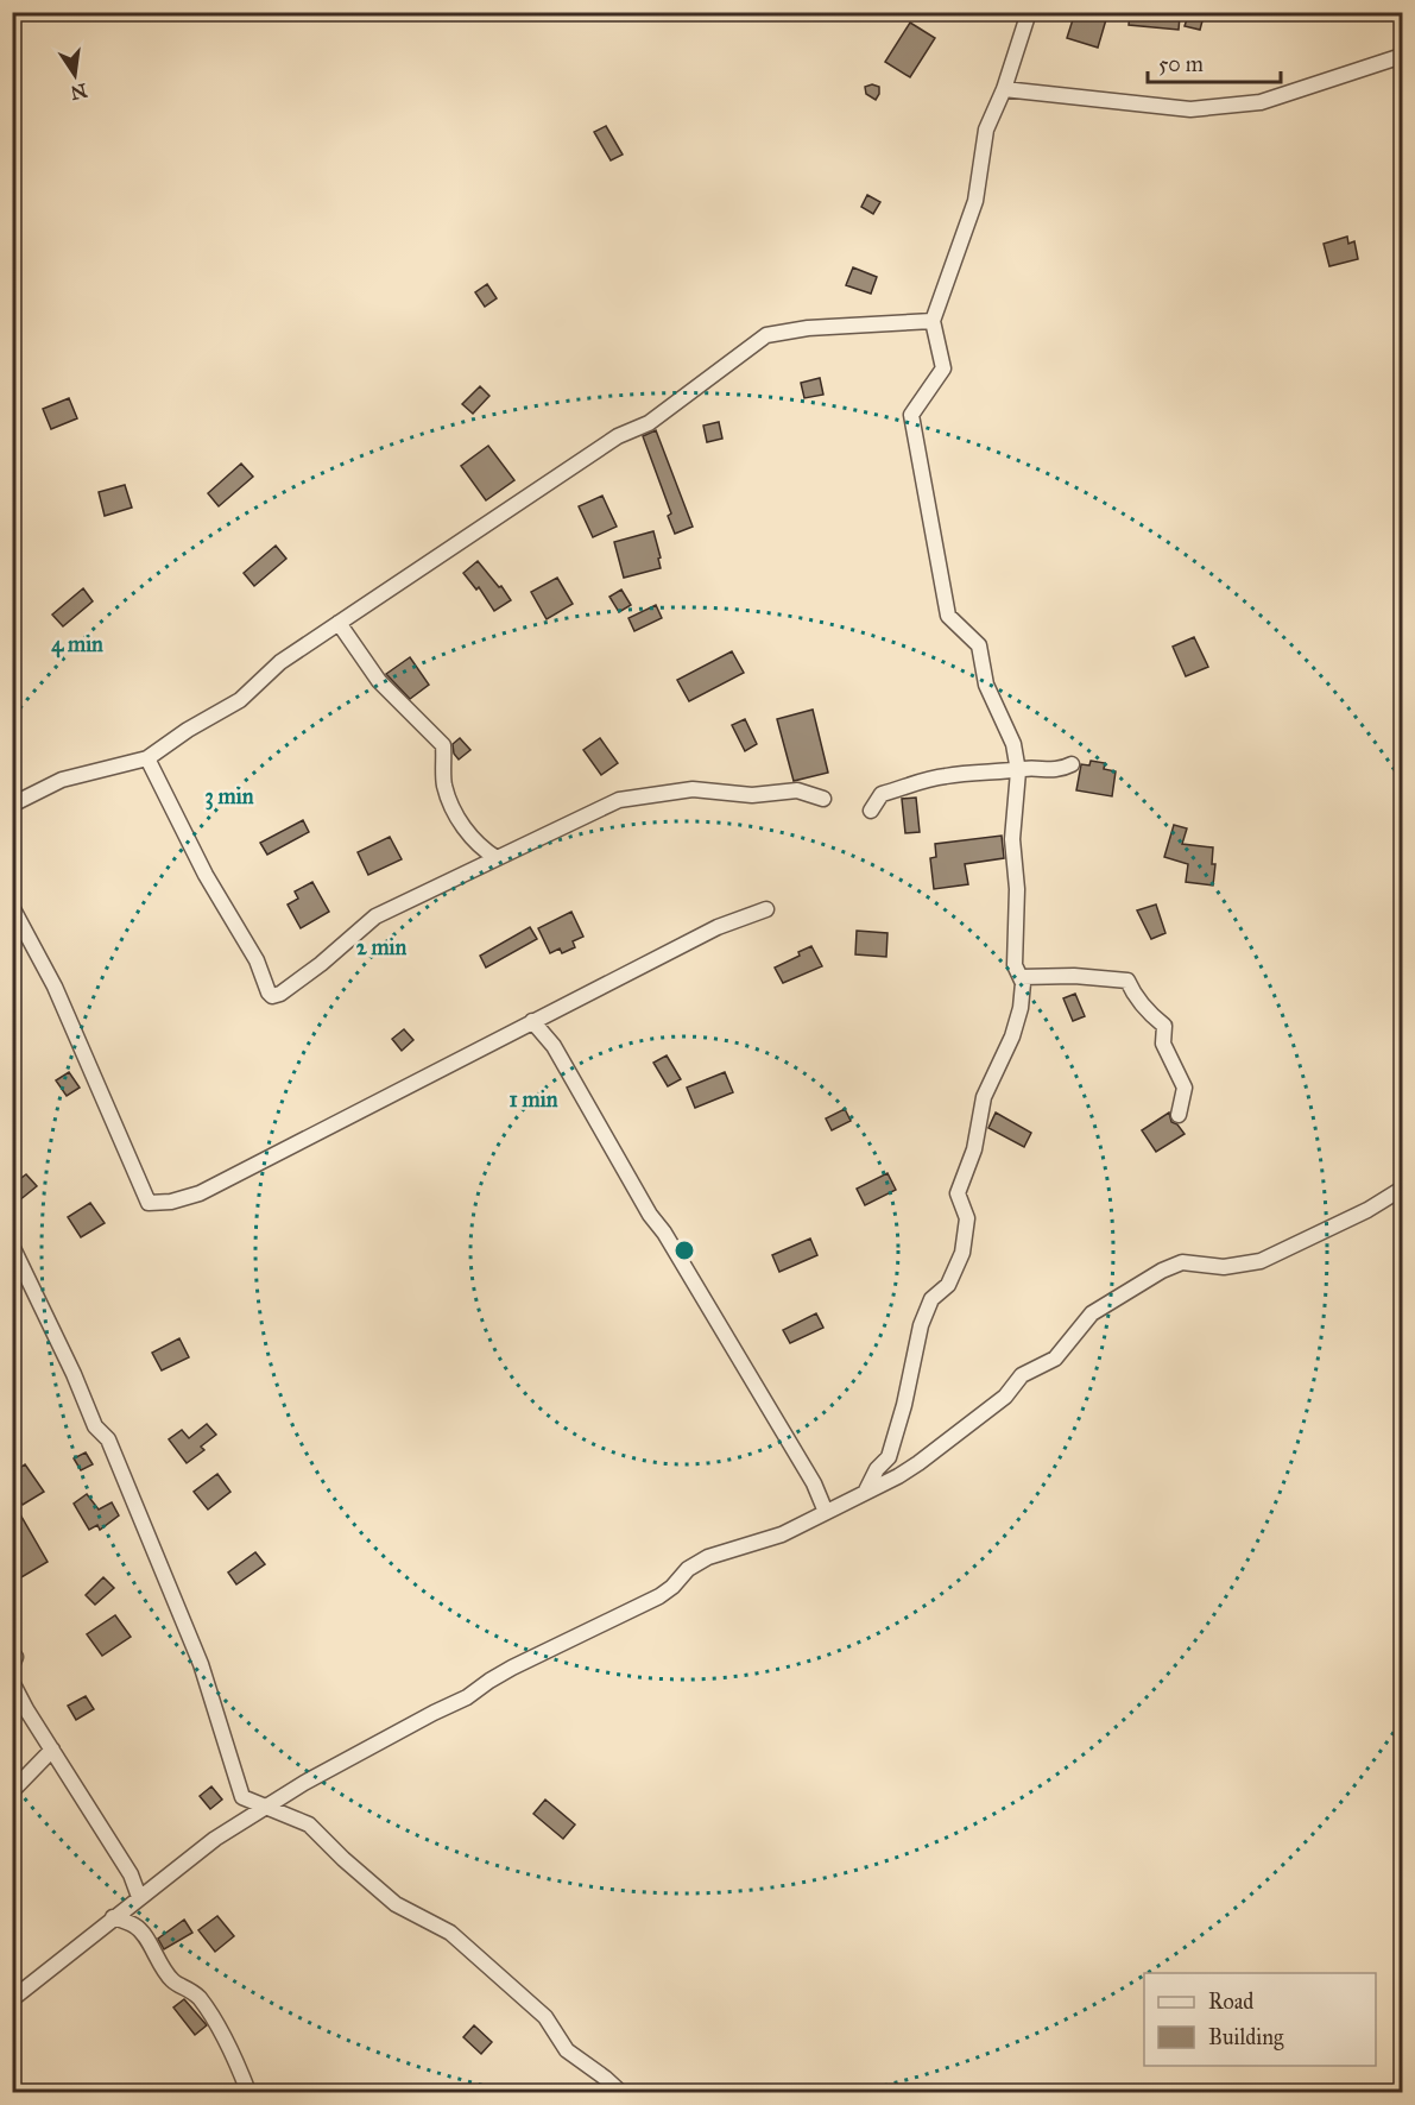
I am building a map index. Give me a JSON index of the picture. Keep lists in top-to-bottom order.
{
  "legend": ["Road", "Building"],
  "scale_bar": "50 m",
  "north": "bottom",
  "rings": [
    "4 min",
    "3 min",
    "2 min",
    "1 min"
  ]
}
